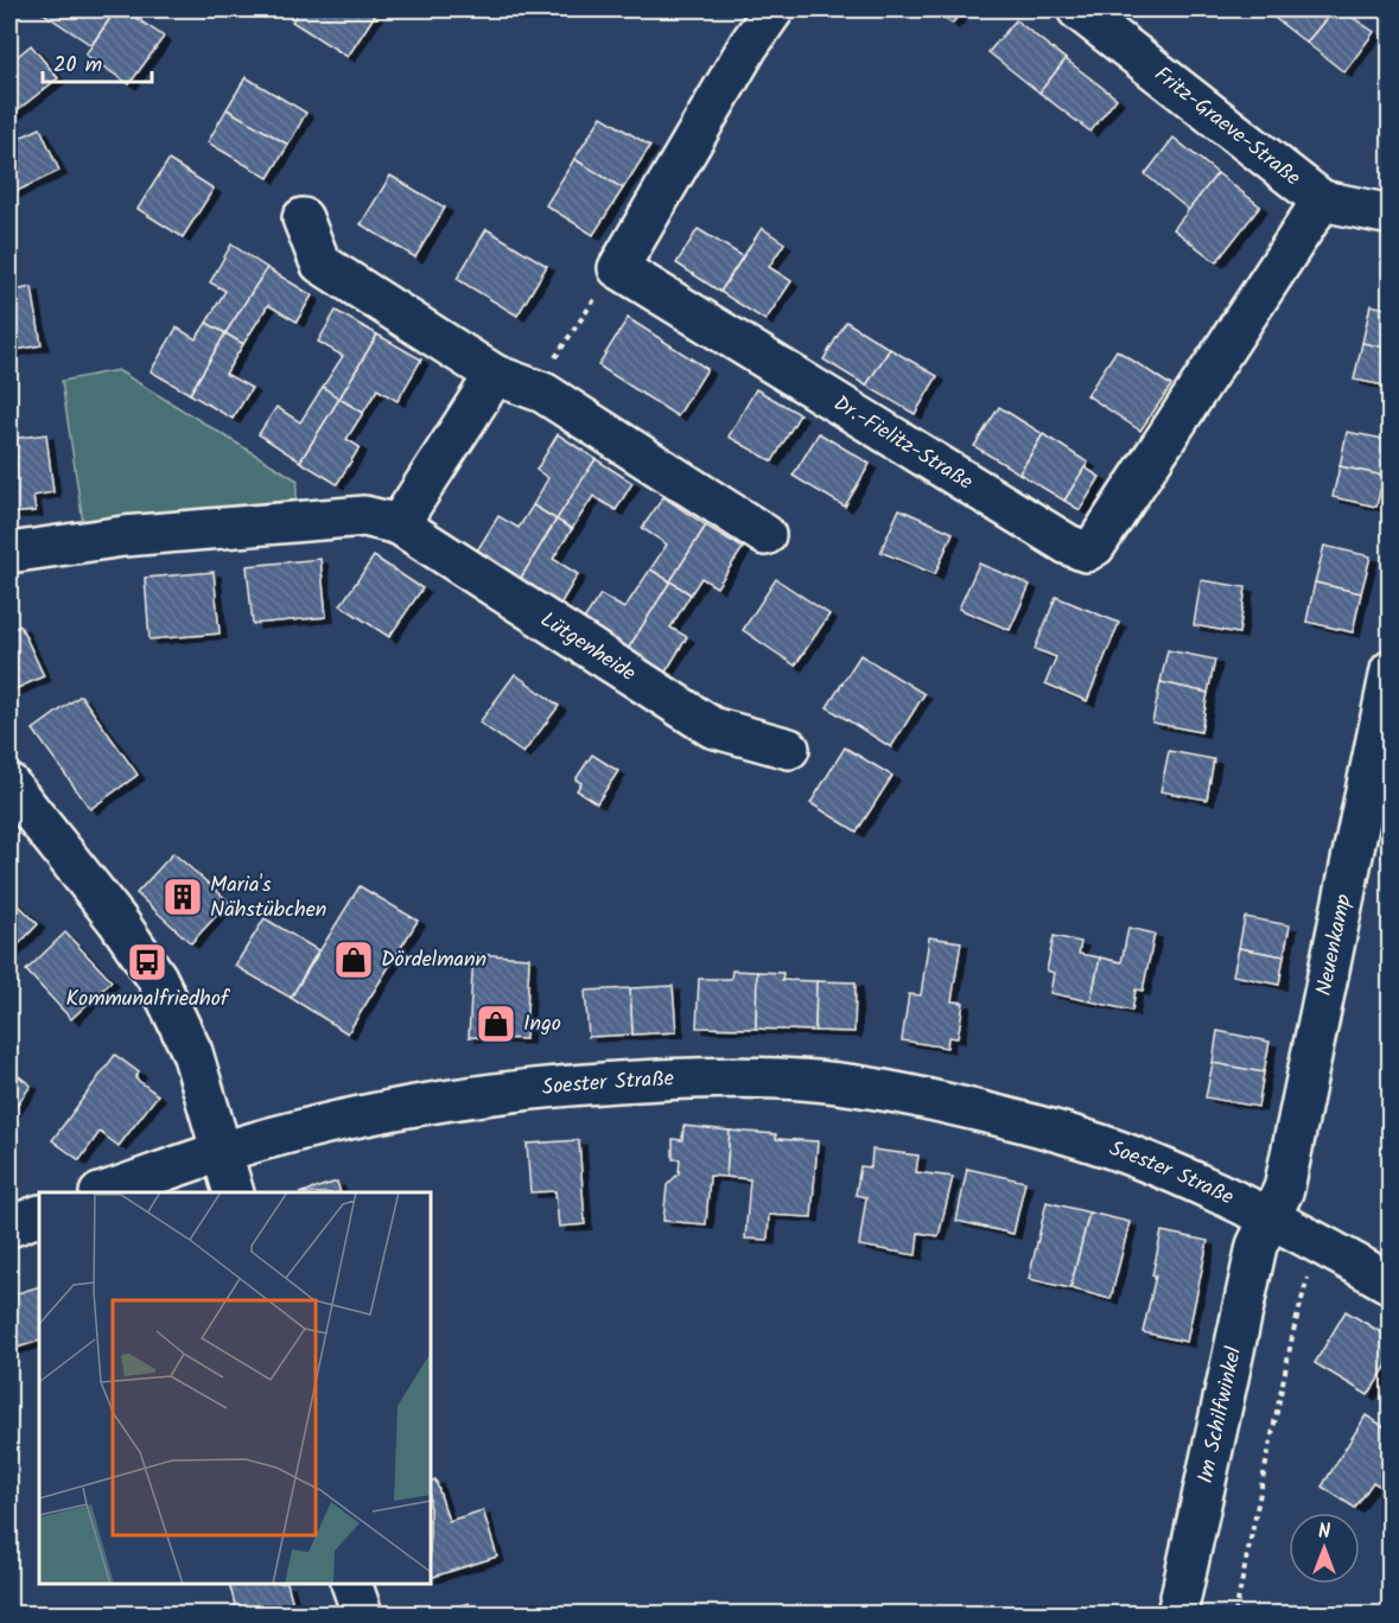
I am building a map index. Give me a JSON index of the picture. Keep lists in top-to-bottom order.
{
  "streets": {
    "street": [
      "Fritz-Graeve-Straße",
      "Dr.-Fielitz-Straße",
      "Lütgenheide",
      "Neuenkamp",
      "Soester Straße",
      "Im Schilfwinkel"
    ]
  },
  "crossings": [
    ["Fritz-Graeve-Straße", "Dr.-Fielitz-Straße"],
    ["Neuenkamp", "Soester Straße"],
    ["Neuenkamp", "Im Schilfwinkel"],
    ["Soester Straße", "Im Schilfwinkel"]
  ],
  "places": {
    "building": ["Maria's Nähstübchen"],
    "shop": ["Dördelmann", "Ingo"],
    "bus stop": ["Kommunalfriedhof"]
  },
  "scale_bar": "20 m",
  "north": "top"
}
